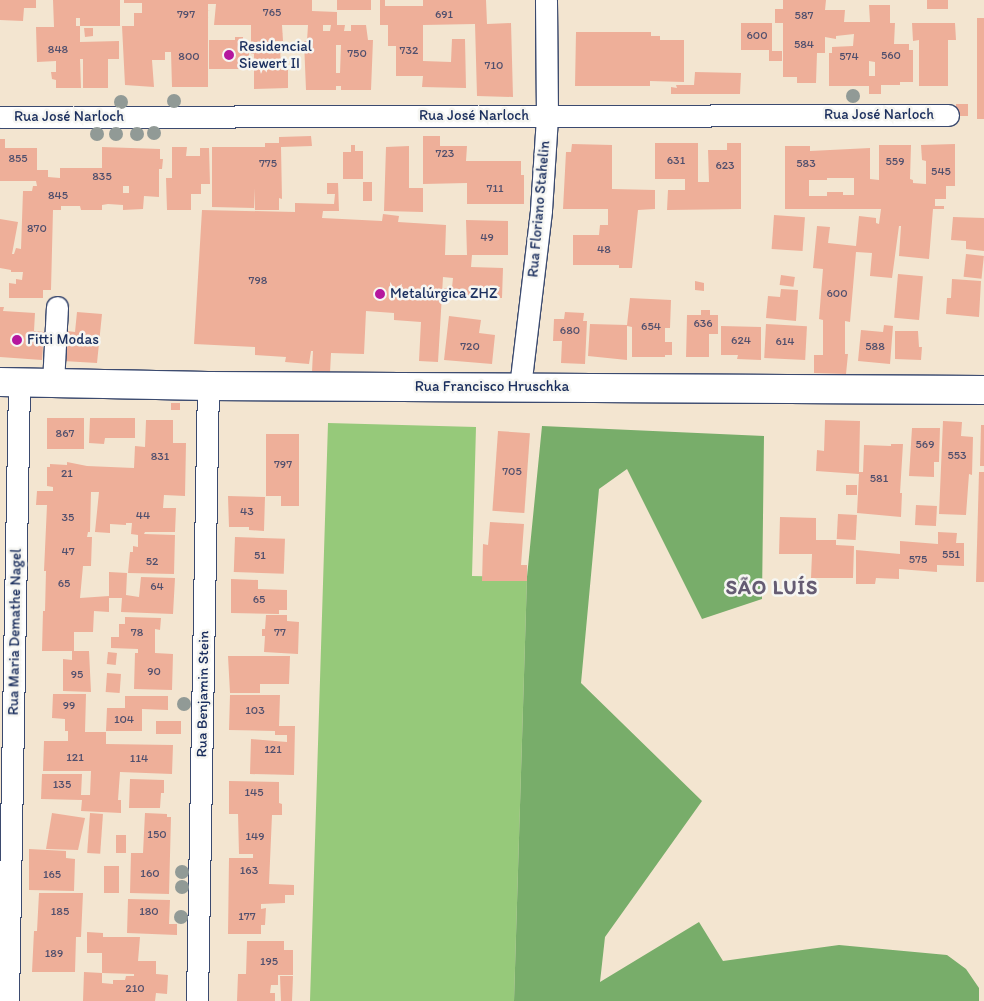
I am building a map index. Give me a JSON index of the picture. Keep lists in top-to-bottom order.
{
  "streets": {
    "main road": ["Rua Francisco Hruschka"],
    "street": [
      "Rua José Narloch",
      "Rua Floriano Stahelin",
      "Rua Maria Demathe Nagel",
      "Rua Benjamin Stein"
    ]
  },
  "crossings": [
    ["Rua José Narloch", "Rua Floriano Stahelin"],
    ["Rua Floriano Stahelin", "Rua Francisco Hruschka"],
    ["Rua Francisco Hruschka", "Rua Maria Demathe Nagel"],
    ["Rua Francisco Hruschka", "Rua Benjamin Stein"]
  ],
  "districts": ["SÃO LUÍS"],
  "places": ["Residencial Siewert II", "Metalúrgica ZHZ", "Fitti Modas"],
  "house_numbers": [
    "765",
    "797",
    "691",
    "587",
    "600",
    "584",
    "848",
    "732",
    "750",
    "560",
    "800",
    "574",
    "710",
    "723",
    "855",
    "631",
    "559",
    "775",
    "583",
    "623",
    "545",
    "835",
    "711",
    "845",
    "870",
    "49",
    "48",
    "798",
    "600",
    "636",
    "654",
    "680",
    "624",
    "614",
    "720",
    "588",
    "867",
    "569",
    "553",
    "831",
    "797",
    "705",
    "21",
    "581",
    "43",
    "44",
    "35",
    "47",
    "551",
    "51",
    "575",
    "52",
    "65",
    "64",
    "65",
    "78",
    "77",
    "90",
    "95",
    "99",
    "103",
    "104",
    "121",
    "121",
    "114",
    "135",
    "145",
    "150",
    "149",
    "163",
    "160",
    "165",
    "185",
    "180",
    "177",
    "189",
    "195",
    "210"
  ]
}
